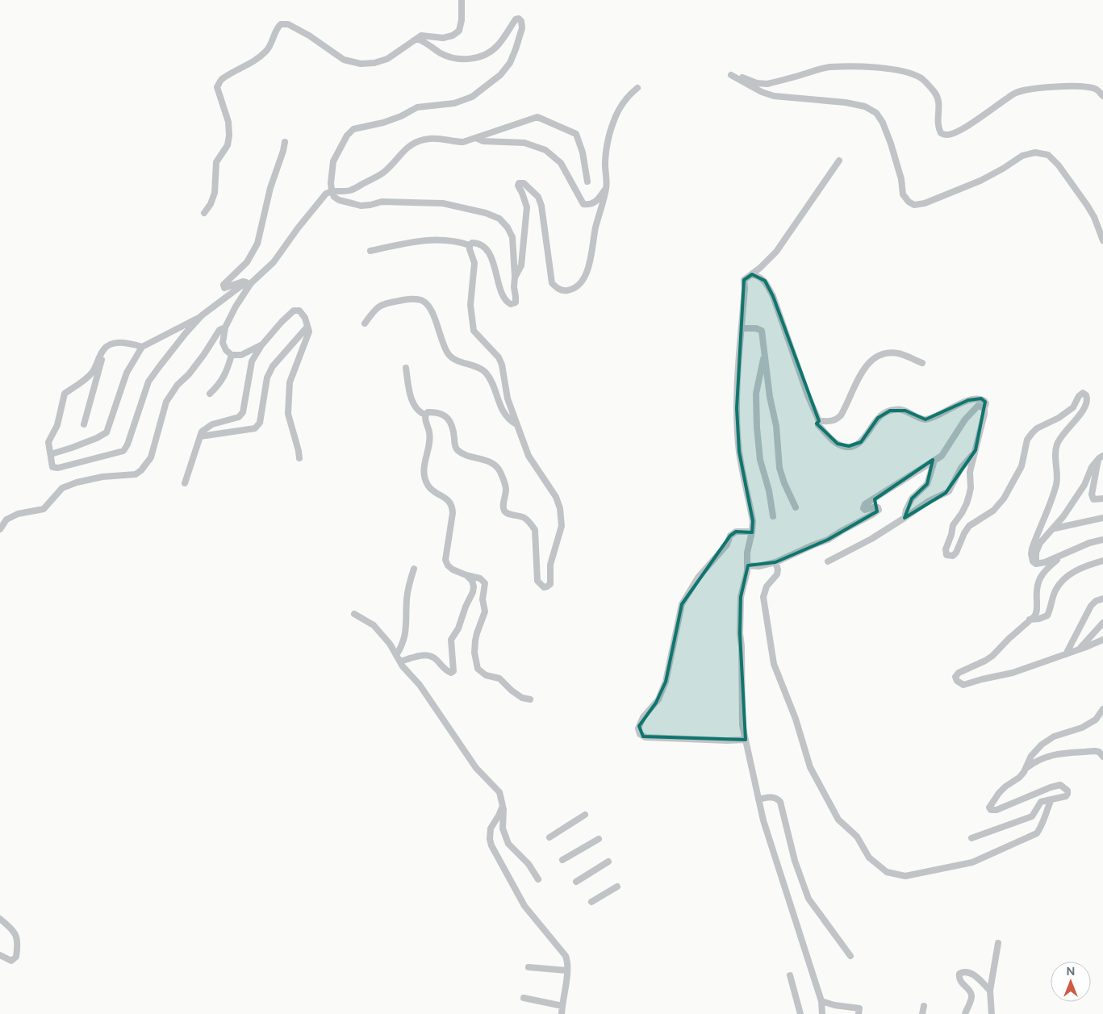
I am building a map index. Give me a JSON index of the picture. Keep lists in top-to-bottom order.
{
  "north": "top"
}
